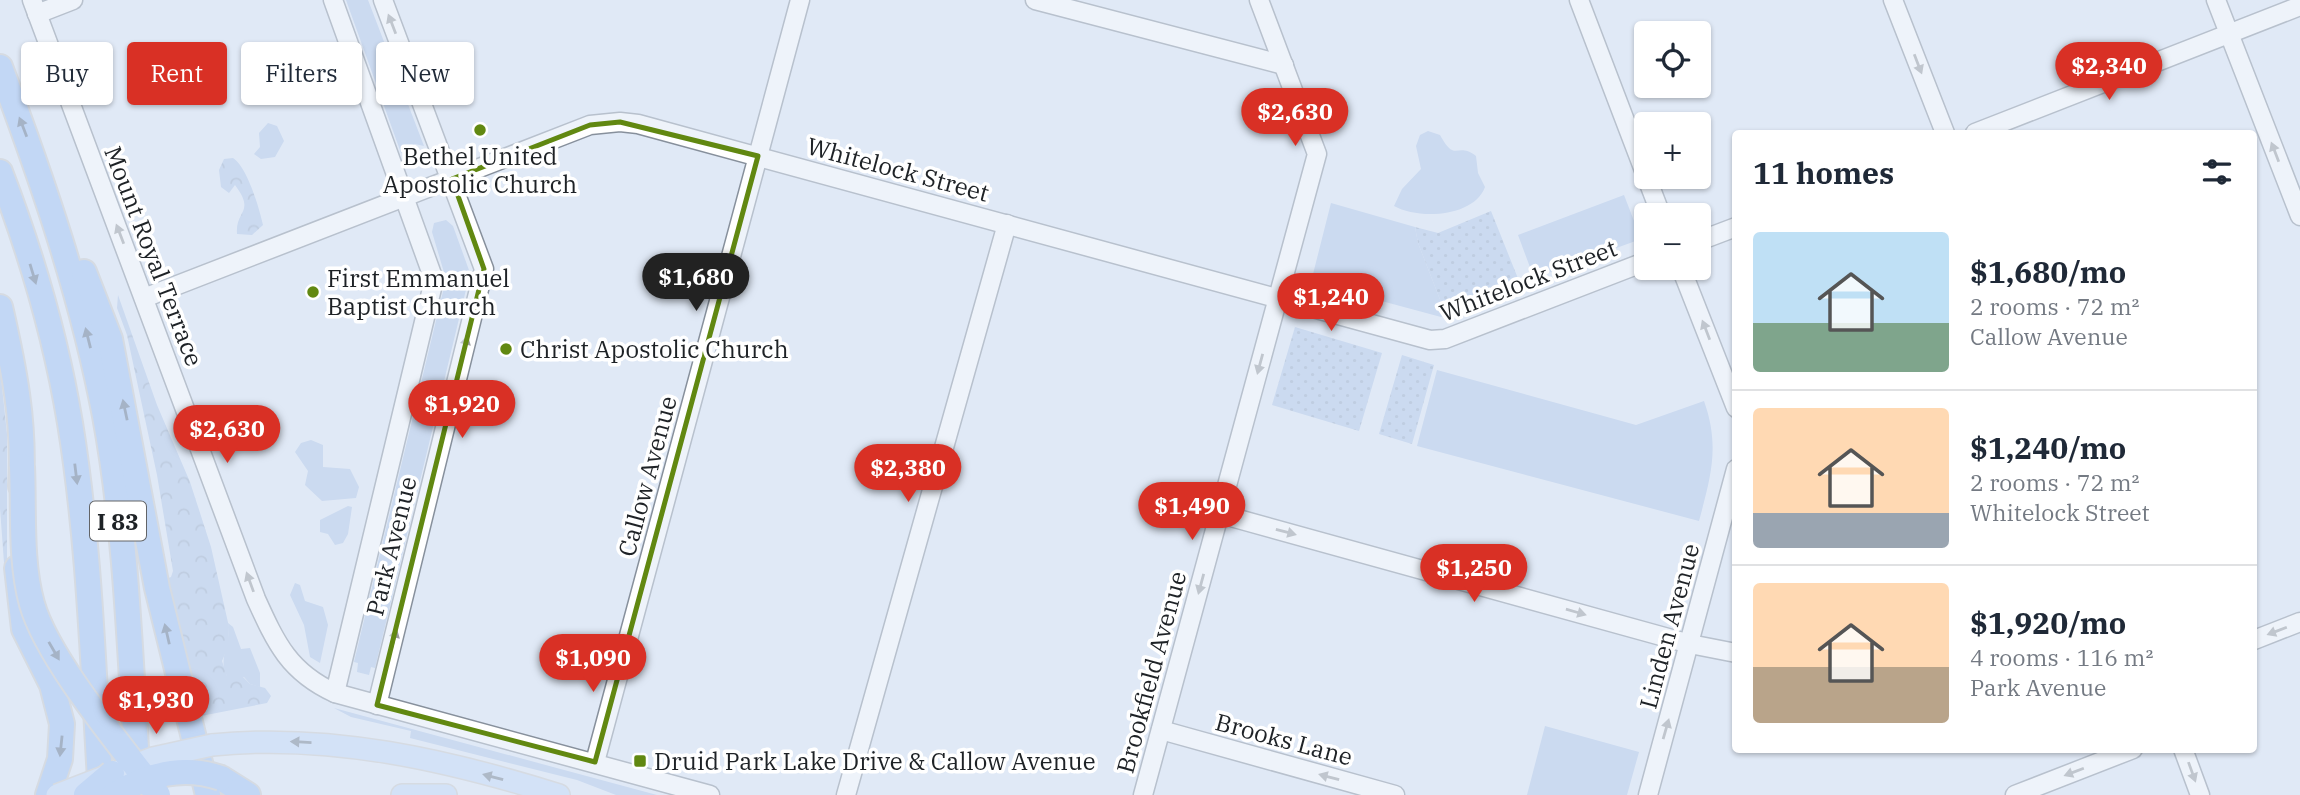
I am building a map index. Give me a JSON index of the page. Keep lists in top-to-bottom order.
{
  "streets": {
    "highway": ["I 83"],
    "street": [
      "Whitelock Street",
      "Mount Royal Terrace",
      "Callow Avenue",
      "Park Avenue",
      "Linden Avenue",
      "Brookfield Avenue",
      "Brooks Lane"
    ]
  },
  "crossings": [
    ["Whitelock Street", "Mount Royal Terrace"],
    ["Whitelock Street", "Callow Avenue"],
    ["Whitelock Street", "Park Avenue"],
    ["Whitelock Street", "Brookfield Avenue"],
    ["Mount Royal Terrace", "Callow Avenue"],
    ["Mount Royal Terrace", "Park Avenue"],
    ["Brookfield Avenue", "Brooks Lane"]
  ],
  "one_way": [
    "Mount Royal Terrace",
    "Linden Avenue",
    "Brookfield Avenue",
    "Brooks Lane"
  ],
  "places": {
    "other": ["Bethel United Apostolic Church", "First Emmanuel Baptist Church", "Christ Apostolic Church"],
    "transit": ["Druid Park Lake Drive & Callow Avenue"]
  },
  "page": {
    "map_buttons": ["+", "−"],
    "price": [
      "$2,340",
      "$2,630",
      "$1,680",
      "$1,240",
      "$1,920",
      "$2,630",
      "$2,380",
      "$1,490",
      "$1,250",
      "$1,090",
      "$1,930"
    ],
    "chip": [
      "Buy",
      "Rent",
      "Filters",
      "New"
    ],
    "heading": "11 homes",
    "list": [
      {
        "name": "$1,680/mo",
        "note": "2 rooms · 72 m² · Callow Avenue"
      },
      {
        "name": "$1,240/mo",
        "note": "2 rooms · 72 m² · Whitelock Street"
      },
      {
        "name": "$1,920/mo",
        "note": "4 rooms · 116 m² · Park Avenue"
      }
    ]
  }
}
